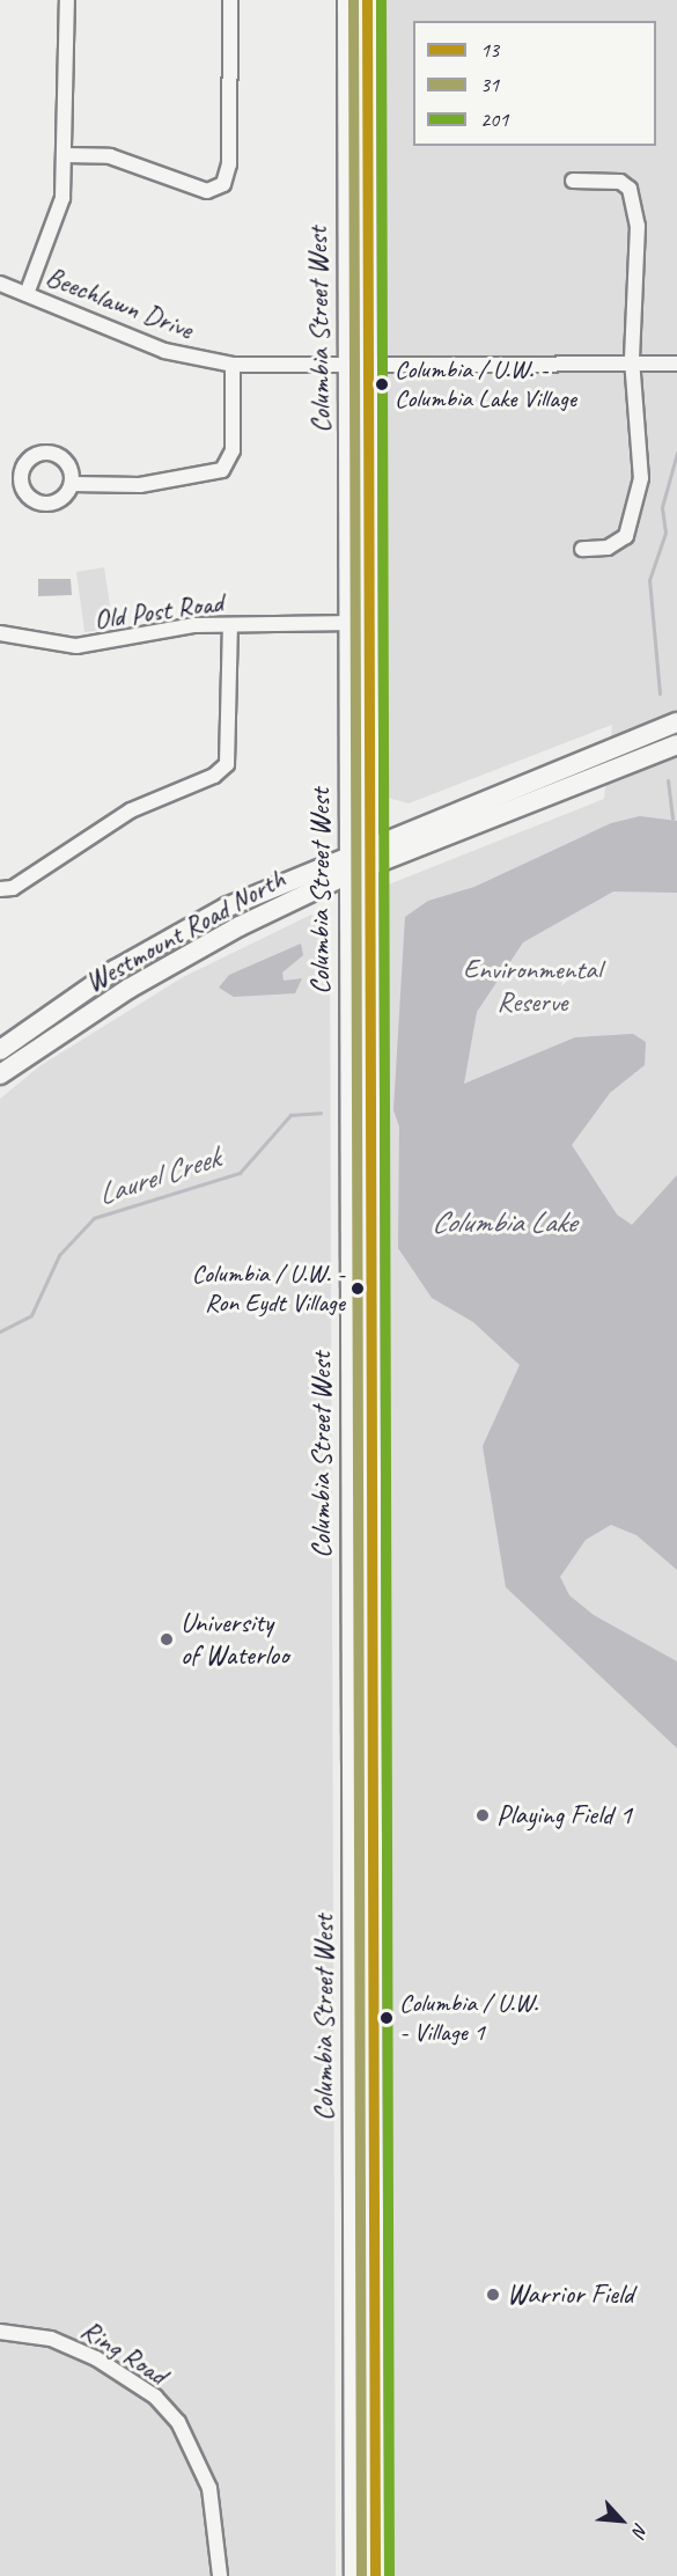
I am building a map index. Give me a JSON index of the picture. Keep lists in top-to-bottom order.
{
  "streets": {
    "main road": ["Columbia Street West", "Westmount Road North"],
    "street": ["Beechlawn Drive", "Old Post Road", "Ring Road"]
  },
  "crossings": [
    ["Beechlawn Drive", "Columbia Street West"],
    ["Columbia Street West", "Old Post Road"],
    ["Columbia Street West", "Westmount Road North"]
  ],
  "water": ["Laurel Creek", "Columbia Lake"],
  "parks": ["Environmental Reserve"],
  "places": [
    "Columbia / U.W. - Columbia Lake Village",
    "Columbia / U.W. - Ron Eydt Village",
    "University of Waterloo",
    "Playing Field 1",
    "Columbia / U.W. - Village 1",
    "Warrior Field"
  ],
  "lines": ["transit line 13", "transit line 31", "transit line 201"],
  "legend": ["13", "31", "201"],
  "north": "bottom right"
}
